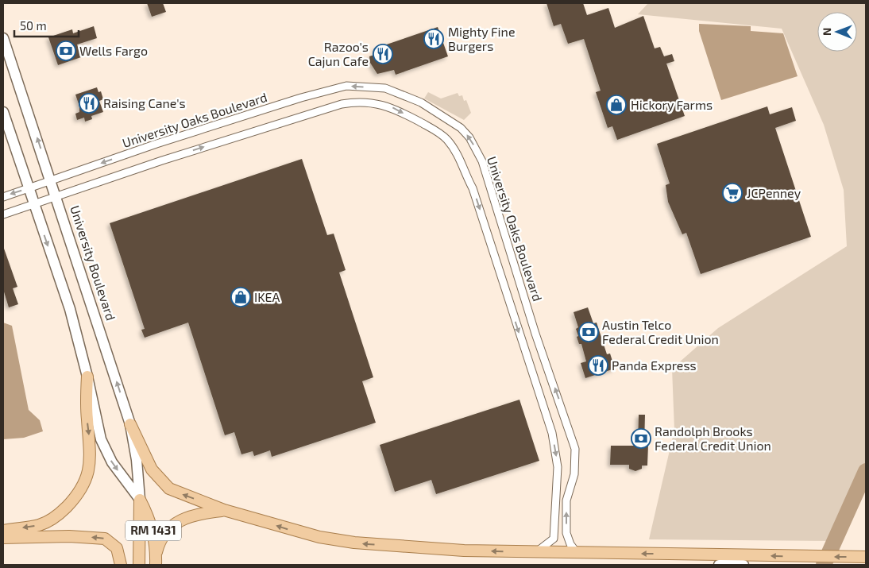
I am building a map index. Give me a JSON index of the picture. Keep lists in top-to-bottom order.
{
  "streets": {
    "main road": ["University Boulevard", "RM 1431"],
    "street": ["University Oaks Boulevard"]
  },
  "crossings": [
    ["University Oaks Boulevard", "University Boulevard"]
  ],
  "places": {
    "restaurant": [
      "Mighty Fine Burgers",
      "Razoo's Cajun Cafe",
      "Raising Cane's",
      "Panda Express"
    ],
    "bank": ["Wells Fargo", "Austin Telco Federal Credit Union", "Randolph Brooks Federal Credit Union"],
    "shop": ["Hickory Farms", "IKEA"],
    "supermarket": ["JCPenney"]
  },
  "scale_bar": "50 m",
  "north": "left"
}
